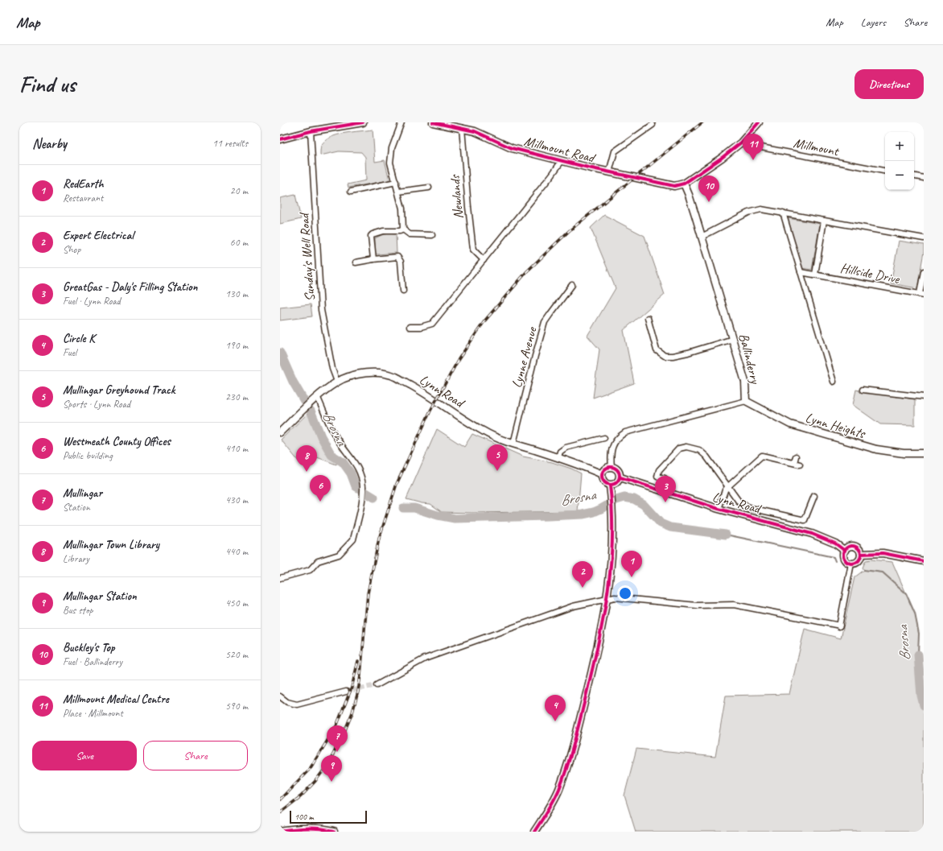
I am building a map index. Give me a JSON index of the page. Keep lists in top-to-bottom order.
{
  "streets": {
    "street": [
      "Millmount",
      "Millmount Road",
      "Newlands",
      "Sunday's Well Road",
      "Hillside Drive",
      "Lynne Avenue",
      "Ballinderry",
      "Lynn Road",
      "Lynn Heights"
    ]
  },
  "crossings": [
    ["Millmount Road", "Newlands"],
    ["Millmount Road", "Ballinderry"],
    ["Sunday's Well Road", "Lynn Road"],
    ["Lynne Avenue", "Lynn Road"],
    ["Ballinderry", "Lynn Road"],
    ["Ballinderry", "Lynn Heights"]
  ],
  "water": ["Brosna"],
  "scale_bar": "100 m",
  "page": {
    "header": "Map",
    "nav": ["Map", "Layers", "Share"],
    "buttons": [
      "Directions",
      ["Save", "Share"]
    ],
    "title": "Find us",
    "heading": ["Nearby", "11 results"],
    "map_buttons": ["+", "−"],
    "pins": [
      "11",
      "10",
      "5",
      "8",
      "6",
      "3",
      "1",
      "2",
      "4",
      "7",
      "9"
    ],
    "list": [
      {
        "mark": "1",
        "name": "RedEarth",
        "note": "Restaurant",
        "value": "20 m"
      },
      {
        "mark": "2",
        "name": "Expert Electrical",
        "note": "Shop",
        "value": "60 m"
      },
      {
        "mark": "3",
        "name": "GreatGas - Daly's Filling Station",
        "note": "Fuel · Lynn Road",
        "value": "130 m"
      },
      {
        "mark": "4",
        "name": "Circle K",
        "note": "Fuel",
        "value": "190 m"
      },
      {
        "mark": "5",
        "name": "Mullingar Greyhound Track",
        "note": "Sports · Lynn Road",
        "value": "230 m"
      },
      {
        "mark": "6",
        "name": "Westmeath County Offices",
        "note": "Public building",
        "value": "410 m"
      },
      {
        "mark": "7",
        "name": "Mullingar",
        "note": "Station",
        "value": "430 m"
      },
      {
        "mark": "8",
        "name": "Mullingar Town Library",
        "note": "Library",
        "value": "440 m"
      },
      {
        "mark": "9",
        "name": "Mullingar Station",
        "note": "Bus stop",
        "value": "450 m"
      },
      {
        "mark": "10",
        "name": "Buckley's Top",
        "note": "Fuel · Ballinderry",
        "value": "520 m"
      },
      {
        "mark": "11",
        "name": "Millmount Medical Centre",
        "note": "Place · Millmount",
        "value": "590 m"
      }
    ],
    "scale": "100 m"
  }
}
